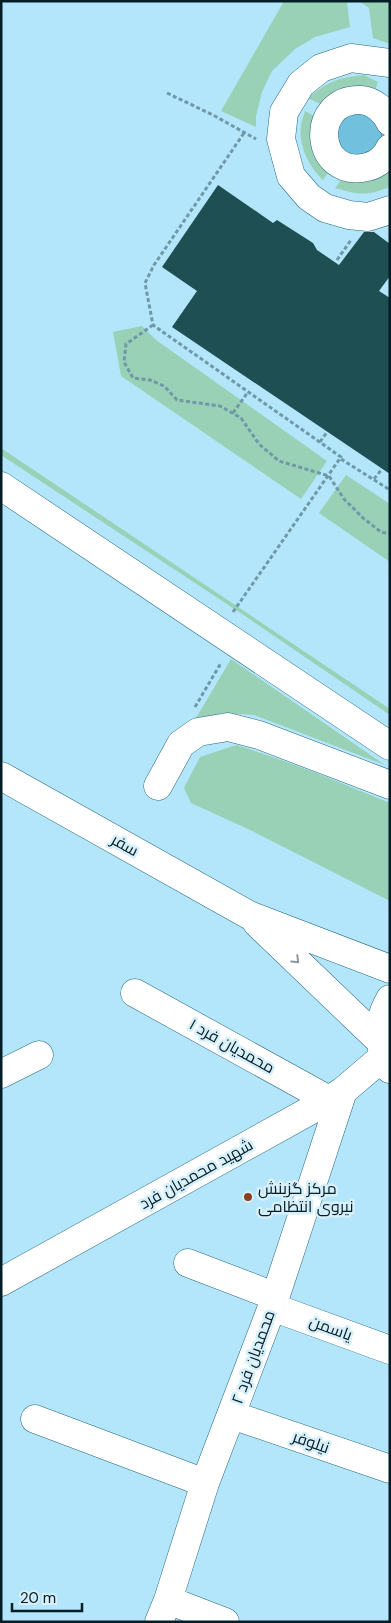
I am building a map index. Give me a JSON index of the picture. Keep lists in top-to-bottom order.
{
  "streets": {
    "street": [
      "سفر",
      "۱ محمدیان فرد",
      "شهید محمدیان فرد",
      "یاسمن",
      "۲ محمدیان فرد",
      "نیلوفر"
    ]
  },
  "crossings": [
    ["سفر", "شهید محمدیان فرد"],
    ["۱ محمدیان فرد", "شهید محمدیان فرد"],
    ["۱ محمدیان فرد", "۲ محمدیان فرد"],
    ["شهید محمدیان فرد", "۲ محمدیان فرد"],
    ["یاسمن", "۲ محمدیان فرد"],
    ["۲ محمدیان فرد", "نیلوفر"]
  ],
  "places": ["مرکز گزینش نیروی انتظامی"],
  "scale_bar": "20 m"
}
